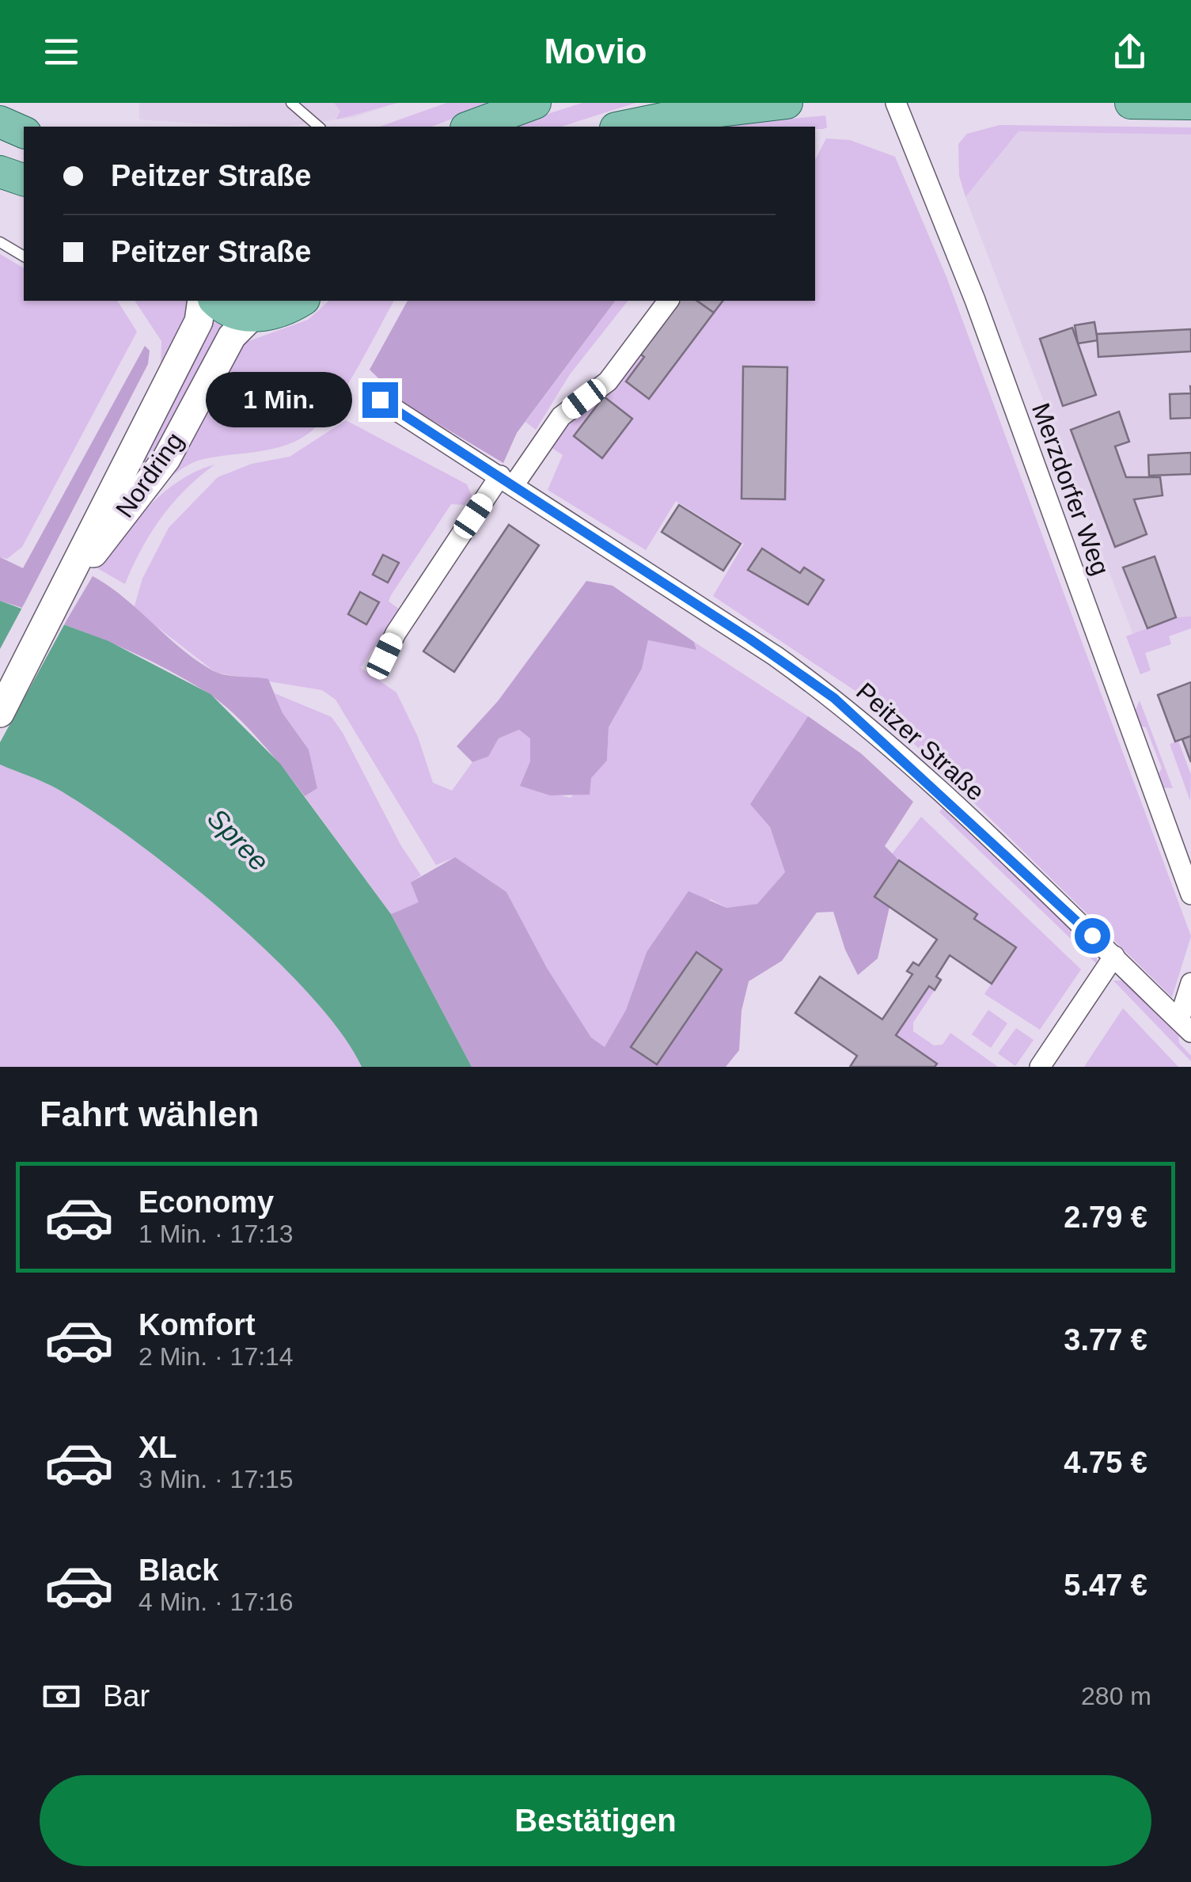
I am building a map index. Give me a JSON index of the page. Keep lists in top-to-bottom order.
{
  "streets": {
    "main road": ["Nordring"],
    "street": ["Merzdorfer Weg", "Peitzer Straße"]
  },
  "water": ["Spree"],
  "page": {
    "header": "Movio",
    "banner": ["Peitzer Straße", "Peitzer Straße"],
    "bubble": "1 Min.",
    "heading": "Fahrt wählen",
    "list": [
      {
        "name": "Economy",
        "note": "1 Min. · 17:13",
        "value": "2.79 €"
      },
      {
        "name": "Komfort",
        "note": "2 Min. · 17:14",
        "value": "3.77 €"
      },
      {
        "name": "XL",
        "note": "3 Min. · 17:15",
        "value": "4.75 €"
      },
      {
        "name": "Black",
        "note": "4 Min. · 17:16",
        "value": "5.47 €"
      }
    ],
    "pay": ["Bar", "280 m"],
    "buttons": "Bestätigen"
  }
}
